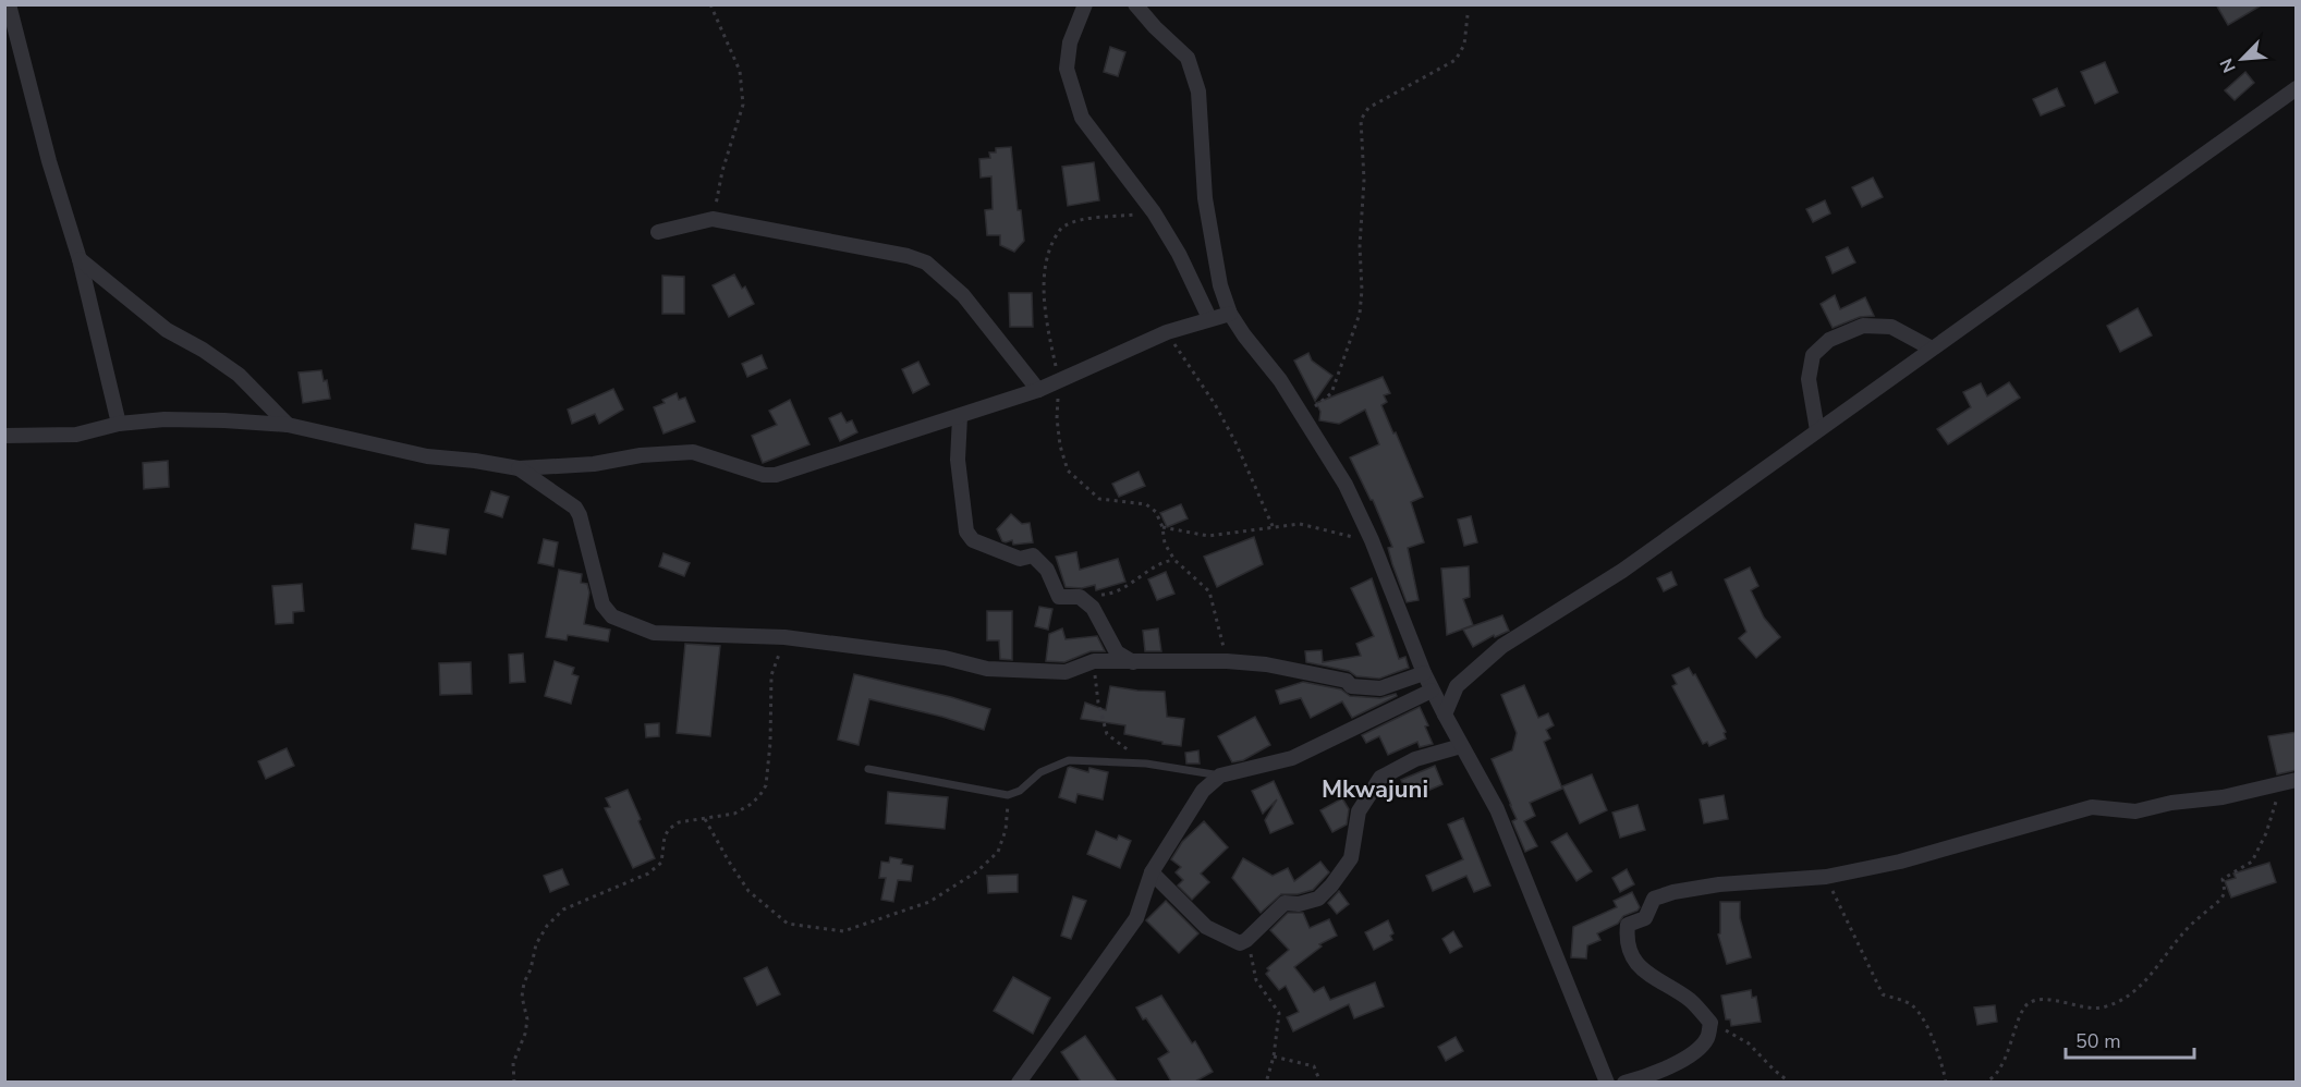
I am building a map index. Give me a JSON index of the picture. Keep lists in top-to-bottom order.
{
  "districts": ["Mkwajuni"],
  "scale_bar": "50 m",
  "north": "bottom left"
}
